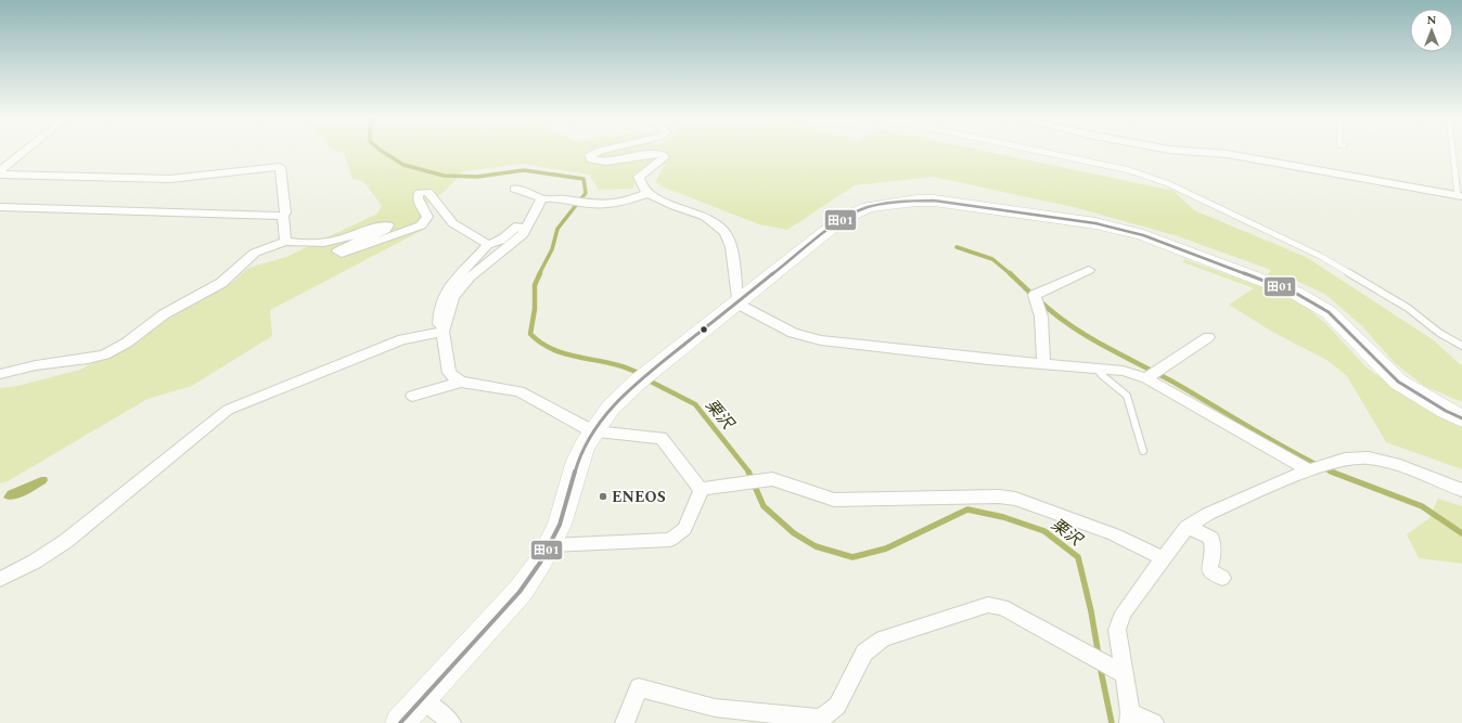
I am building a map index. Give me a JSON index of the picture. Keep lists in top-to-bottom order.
{
  "water": ["栗沢"],
  "places": ["ENEOS"],
  "lines": ["transit line 田01"],
  "north": "top"
}
